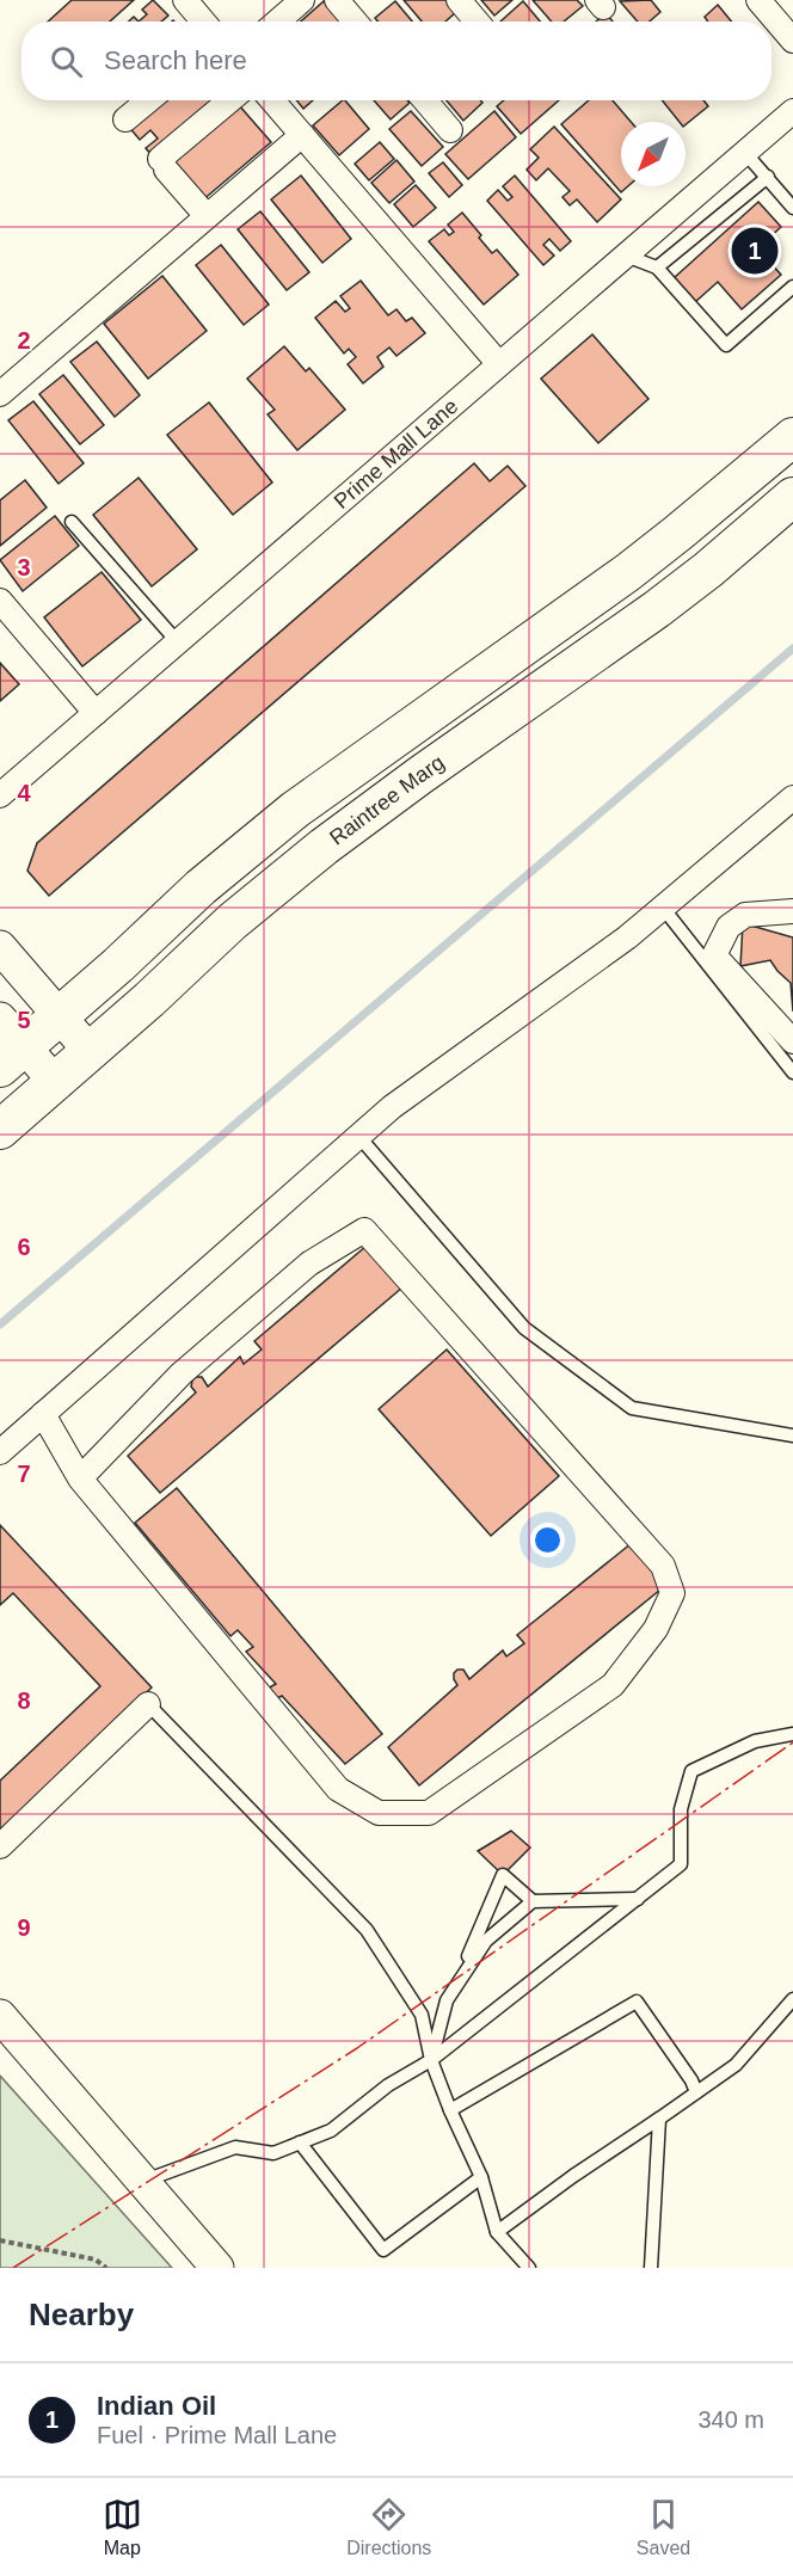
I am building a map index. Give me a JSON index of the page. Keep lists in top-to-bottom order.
{
  "streets": {
    "main road": ["Raintree Marg"],
    "street": ["Prime Mall Lane"]
  },
  "north": "bottom left",
  "page": {
    "search": "Search here",
    "pins": "1",
    "heading": "Nearby",
    "list": [
      {
        "mark": "1",
        "name": "Indian Oil",
        "note": "Fuel · Prime Mall Lane",
        "value": "340 m"
      }
    ],
    "nav": ["Map", "Directions", "Saved"]
  },
  "grid": {
    "rows": [
      "2",
      "3",
      "4",
      "5",
      "6",
      "7",
      "8",
      "9"
    ]
  }
}
